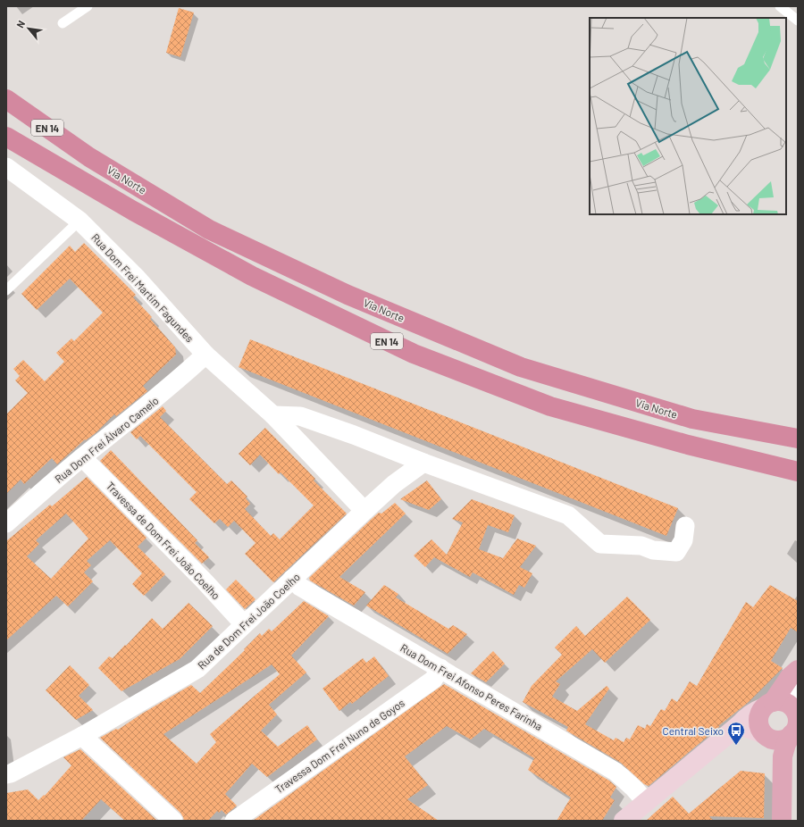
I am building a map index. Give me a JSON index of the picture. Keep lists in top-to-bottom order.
{
  "streets": {
    "highway": ["EN 14", "Via Norte"],
    "street": [
      "Rua Dom Frei Martim Fagundes",
      "Rua Dom Frei Álvaro Camelo",
      "Travessa de Dom Frei João Coelho",
      "Rua de Dom Frei João Coelho",
      "Rua Dom Frei Afonso Peres Farinha",
      "Travessa Dom Frei Nuno de Goyos"
    ]
  },
  "crossings": [
    ["Rua Dom Frei Martim Fagundes", "Rua Dom Frei Álvaro Camelo"],
    ["Rua Dom Frei Martim Fagundes", "Rua de Dom Frei João Coelho"],
    ["Rua Dom Frei Álvaro Camelo", "Travessa de Dom Frei João Coelho"],
    ["Travessa de Dom Frei João Coelho", "Rua de Dom Frei João Coelho"],
    ["Rua de Dom Frei João Coelho", "Rua Dom Frei Afonso Peres Farinha"],
    ["Rua Dom Frei Afonso Peres Farinha", "Travessa Dom Frei Nuno de Goyos"]
  ],
  "places": {
    "bus stop": ["Central Seixo"]
  },
  "north": "top left"
}
